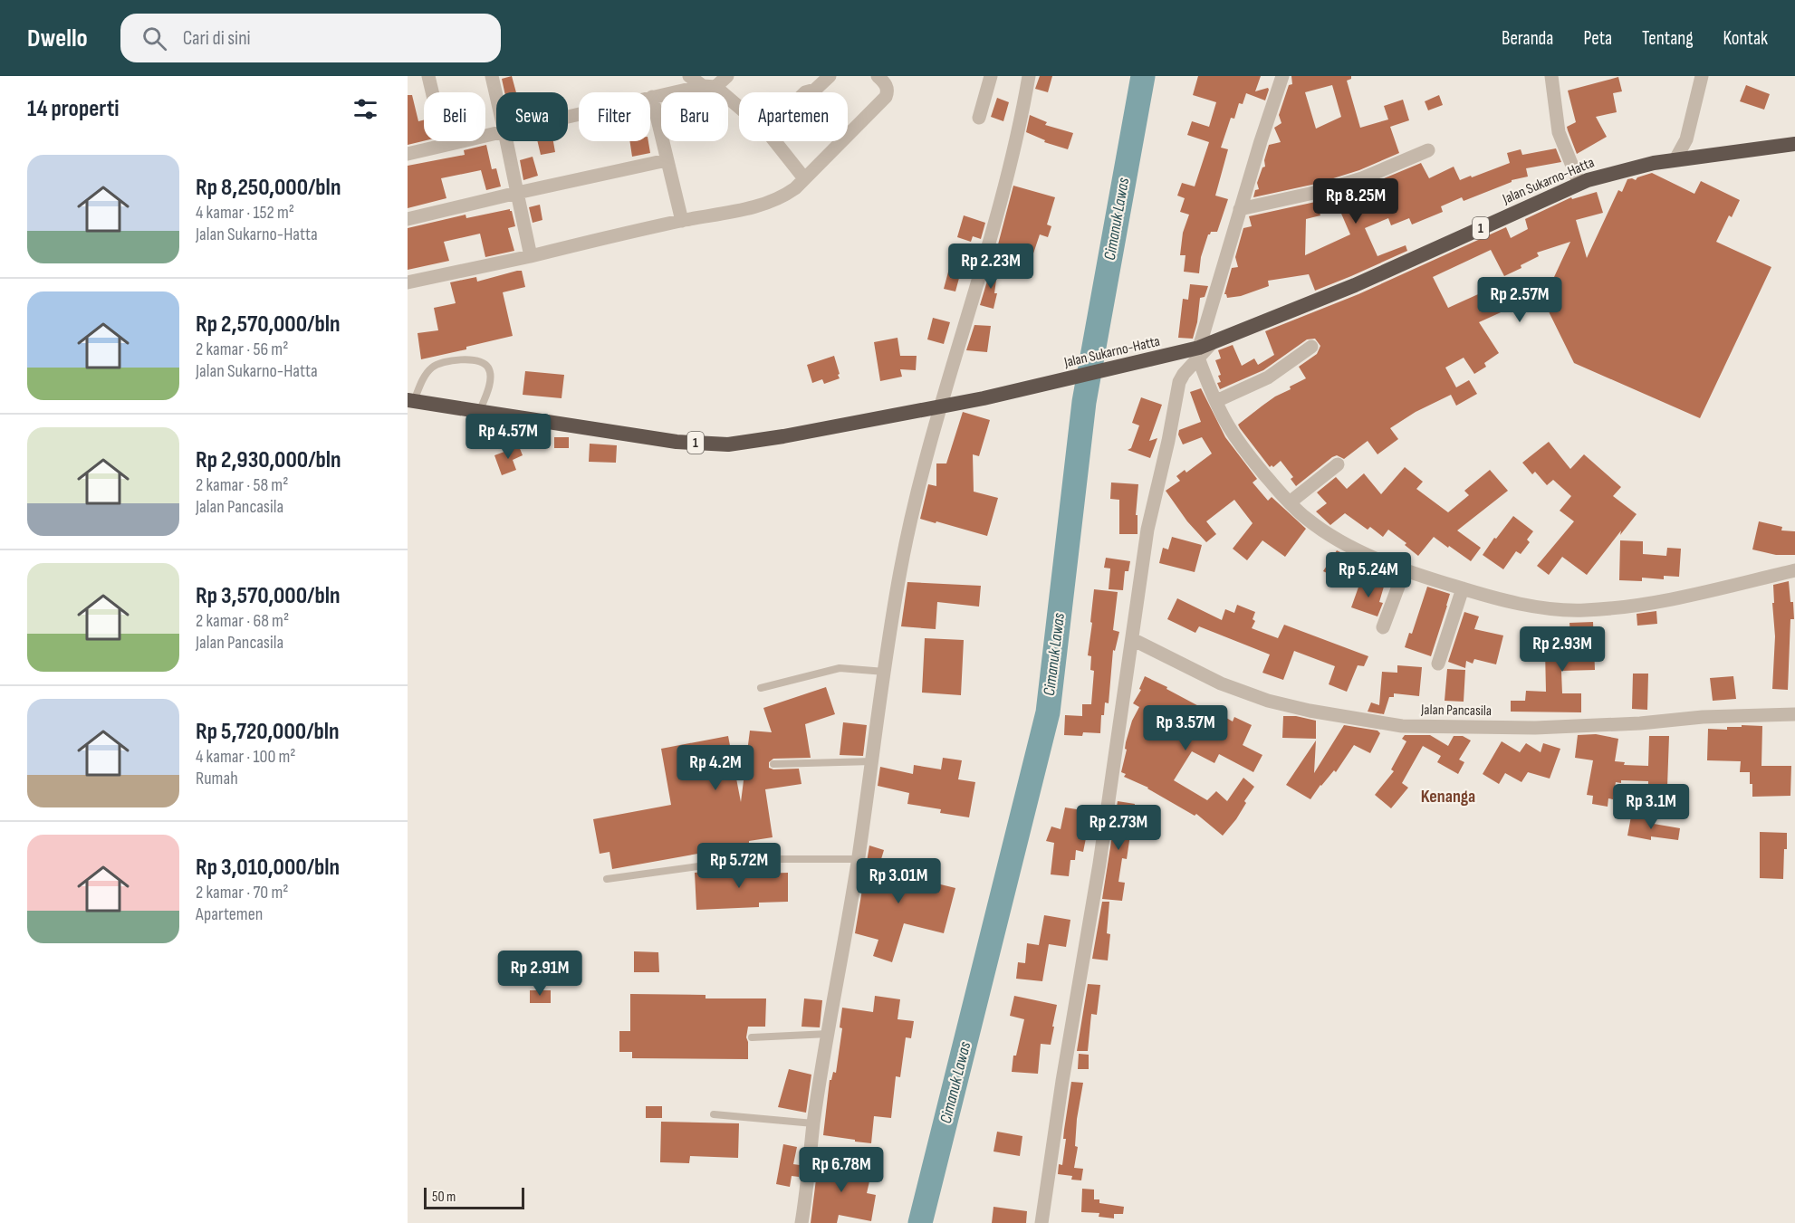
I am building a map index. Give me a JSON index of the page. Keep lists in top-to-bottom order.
{
  "streets": {
    "highway": ["Jalan Sukarno-Hatta", "1"],
    "street": ["Jalan Pancasila"]
  },
  "districts": ["Kenanga"],
  "water": ["Cimanuk Lawas"],
  "scale_bar": "50 m",
  "page": {
    "header": "Dwello",
    "search": "Cari di sini",
    "nav": [
      "Beranda",
      "Peta",
      "Tentang",
      "Kontak"
    ],
    "heading": "14 properti",
    "chip": [
      "Beli",
      "Sewa",
      "Filter",
      "Baru",
      "Apartemen"
    ],
    "list": [
      {
        "name": "Rp 8,250,000/bln",
        "note": "4 kamar · 152 m² · Jalan Sukarno-Hatta"
      },
      {
        "name": "Rp 2,570,000/bln",
        "note": "2 kamar · 56 m² · Jalan Sukarno-Hatta"
      },
      {
        "name": "Rp 2,930,000/bln",
        "note": "2 kamar · 58 m² · Jalan Pancasila"
      },
      {
        "name": "Rp 3,570,000/bln",
        "note": "2 kamar · 68 m² · Jalan Pancasila"
      },
      {
        "name": "Rp 5,720,000/bln",
        "note": "4 kamar · 100 m² · Rumah"
      },
      {
        "name": "Rp 3,010,000/bln",
        "note": "2 kamar · 70 m² · Apartemen"
      }
    ],
    "price": [
      "Rp 8.25M",
      "Rp 2.23M",
      "Rp 2.57M",
      "Rp 4.57M",
      "Rp 5.24M",
      "Rp 2.93M",
      "Rp 3.57M",
      "Rp 4.2M",
      "Rp 3.1M",
      "Rp 2.73M",
      "Rp 5.72M",
      "Rp 3.01M",
      "Rp 2.91M",
      "Rp 6.78M"
    ],
    "scale": "50 m"
  }
}
